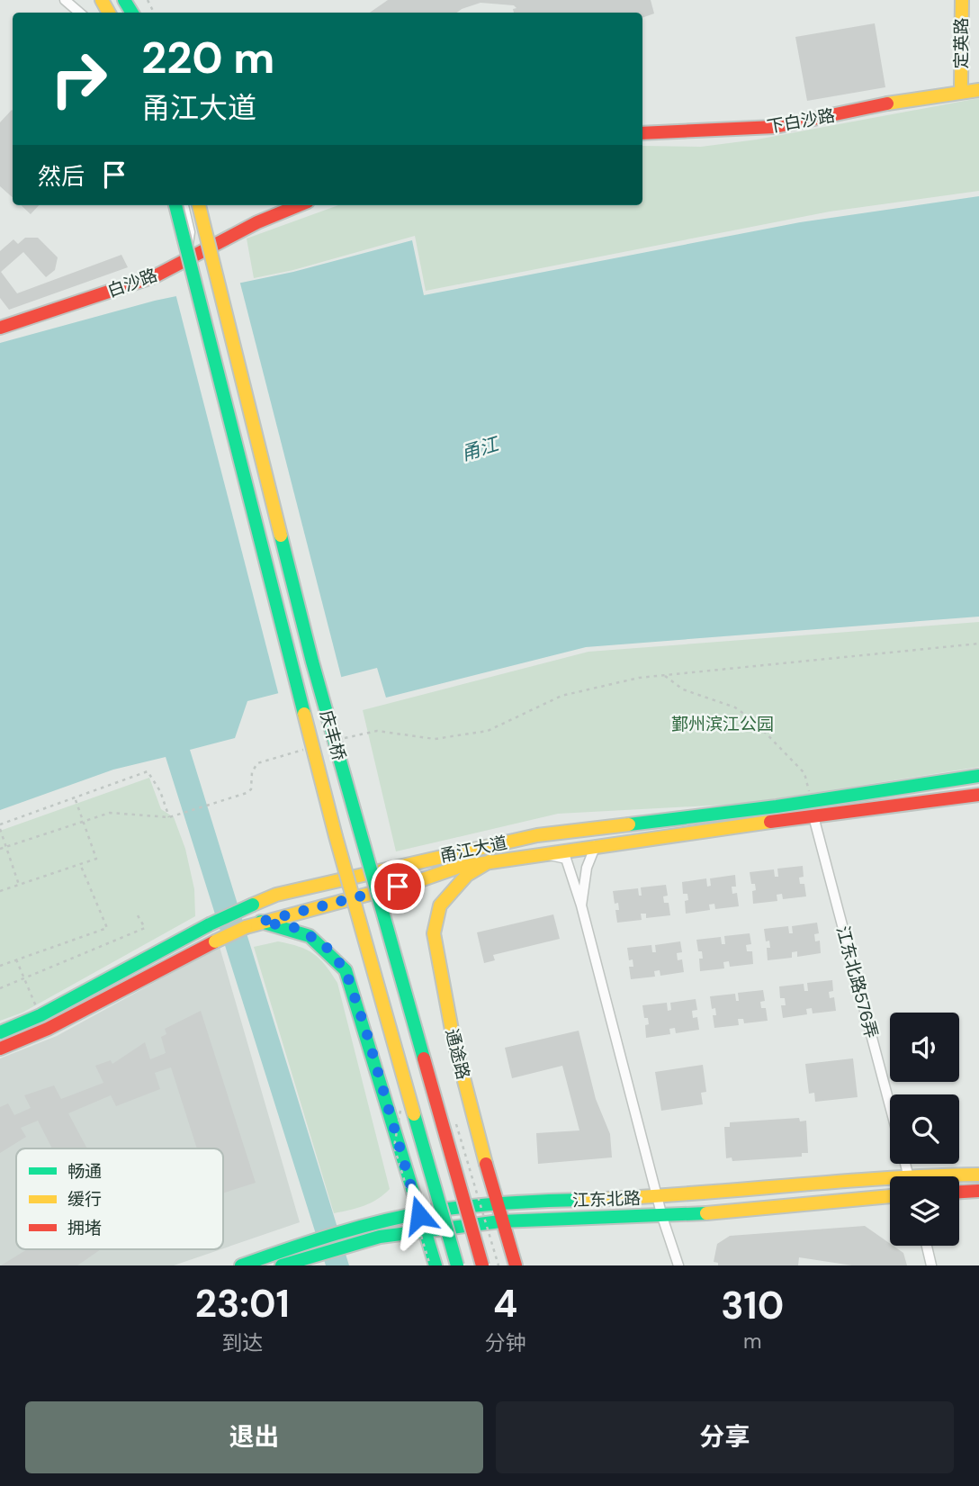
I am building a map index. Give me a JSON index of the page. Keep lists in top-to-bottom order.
{
  "streets": {
    "main road": [
      "定英路",
      "下白沙路",
      "白沙路",
      "庆丰桥",
      "甬江大道",
      "通途路",
      "江东北路"
    ],
    "street": ["江东北路576弄"]
  },
  "crossings": [
    ["定英路", "下白沙路"],
    ["甬江大道", "江东北路576弄"],
    ["甬江大道", "通途路"],
    ["通途路", "江东北路"]
  ],
  "water": ["甬江"],
  "parks": ["鄞州滨江公园"],
  "legend": ["畅通", "缓行", "拥堵"],
  "page": {
    "turn": ["220 m", "甬江大道"],
    "then": "然后",
    "eta": [
      "23:01",
      "到达",
      "4",
      "分钟",
      "310",
      "m"
    ],
    "buttons": ["退出", "分享"]
  }
}
